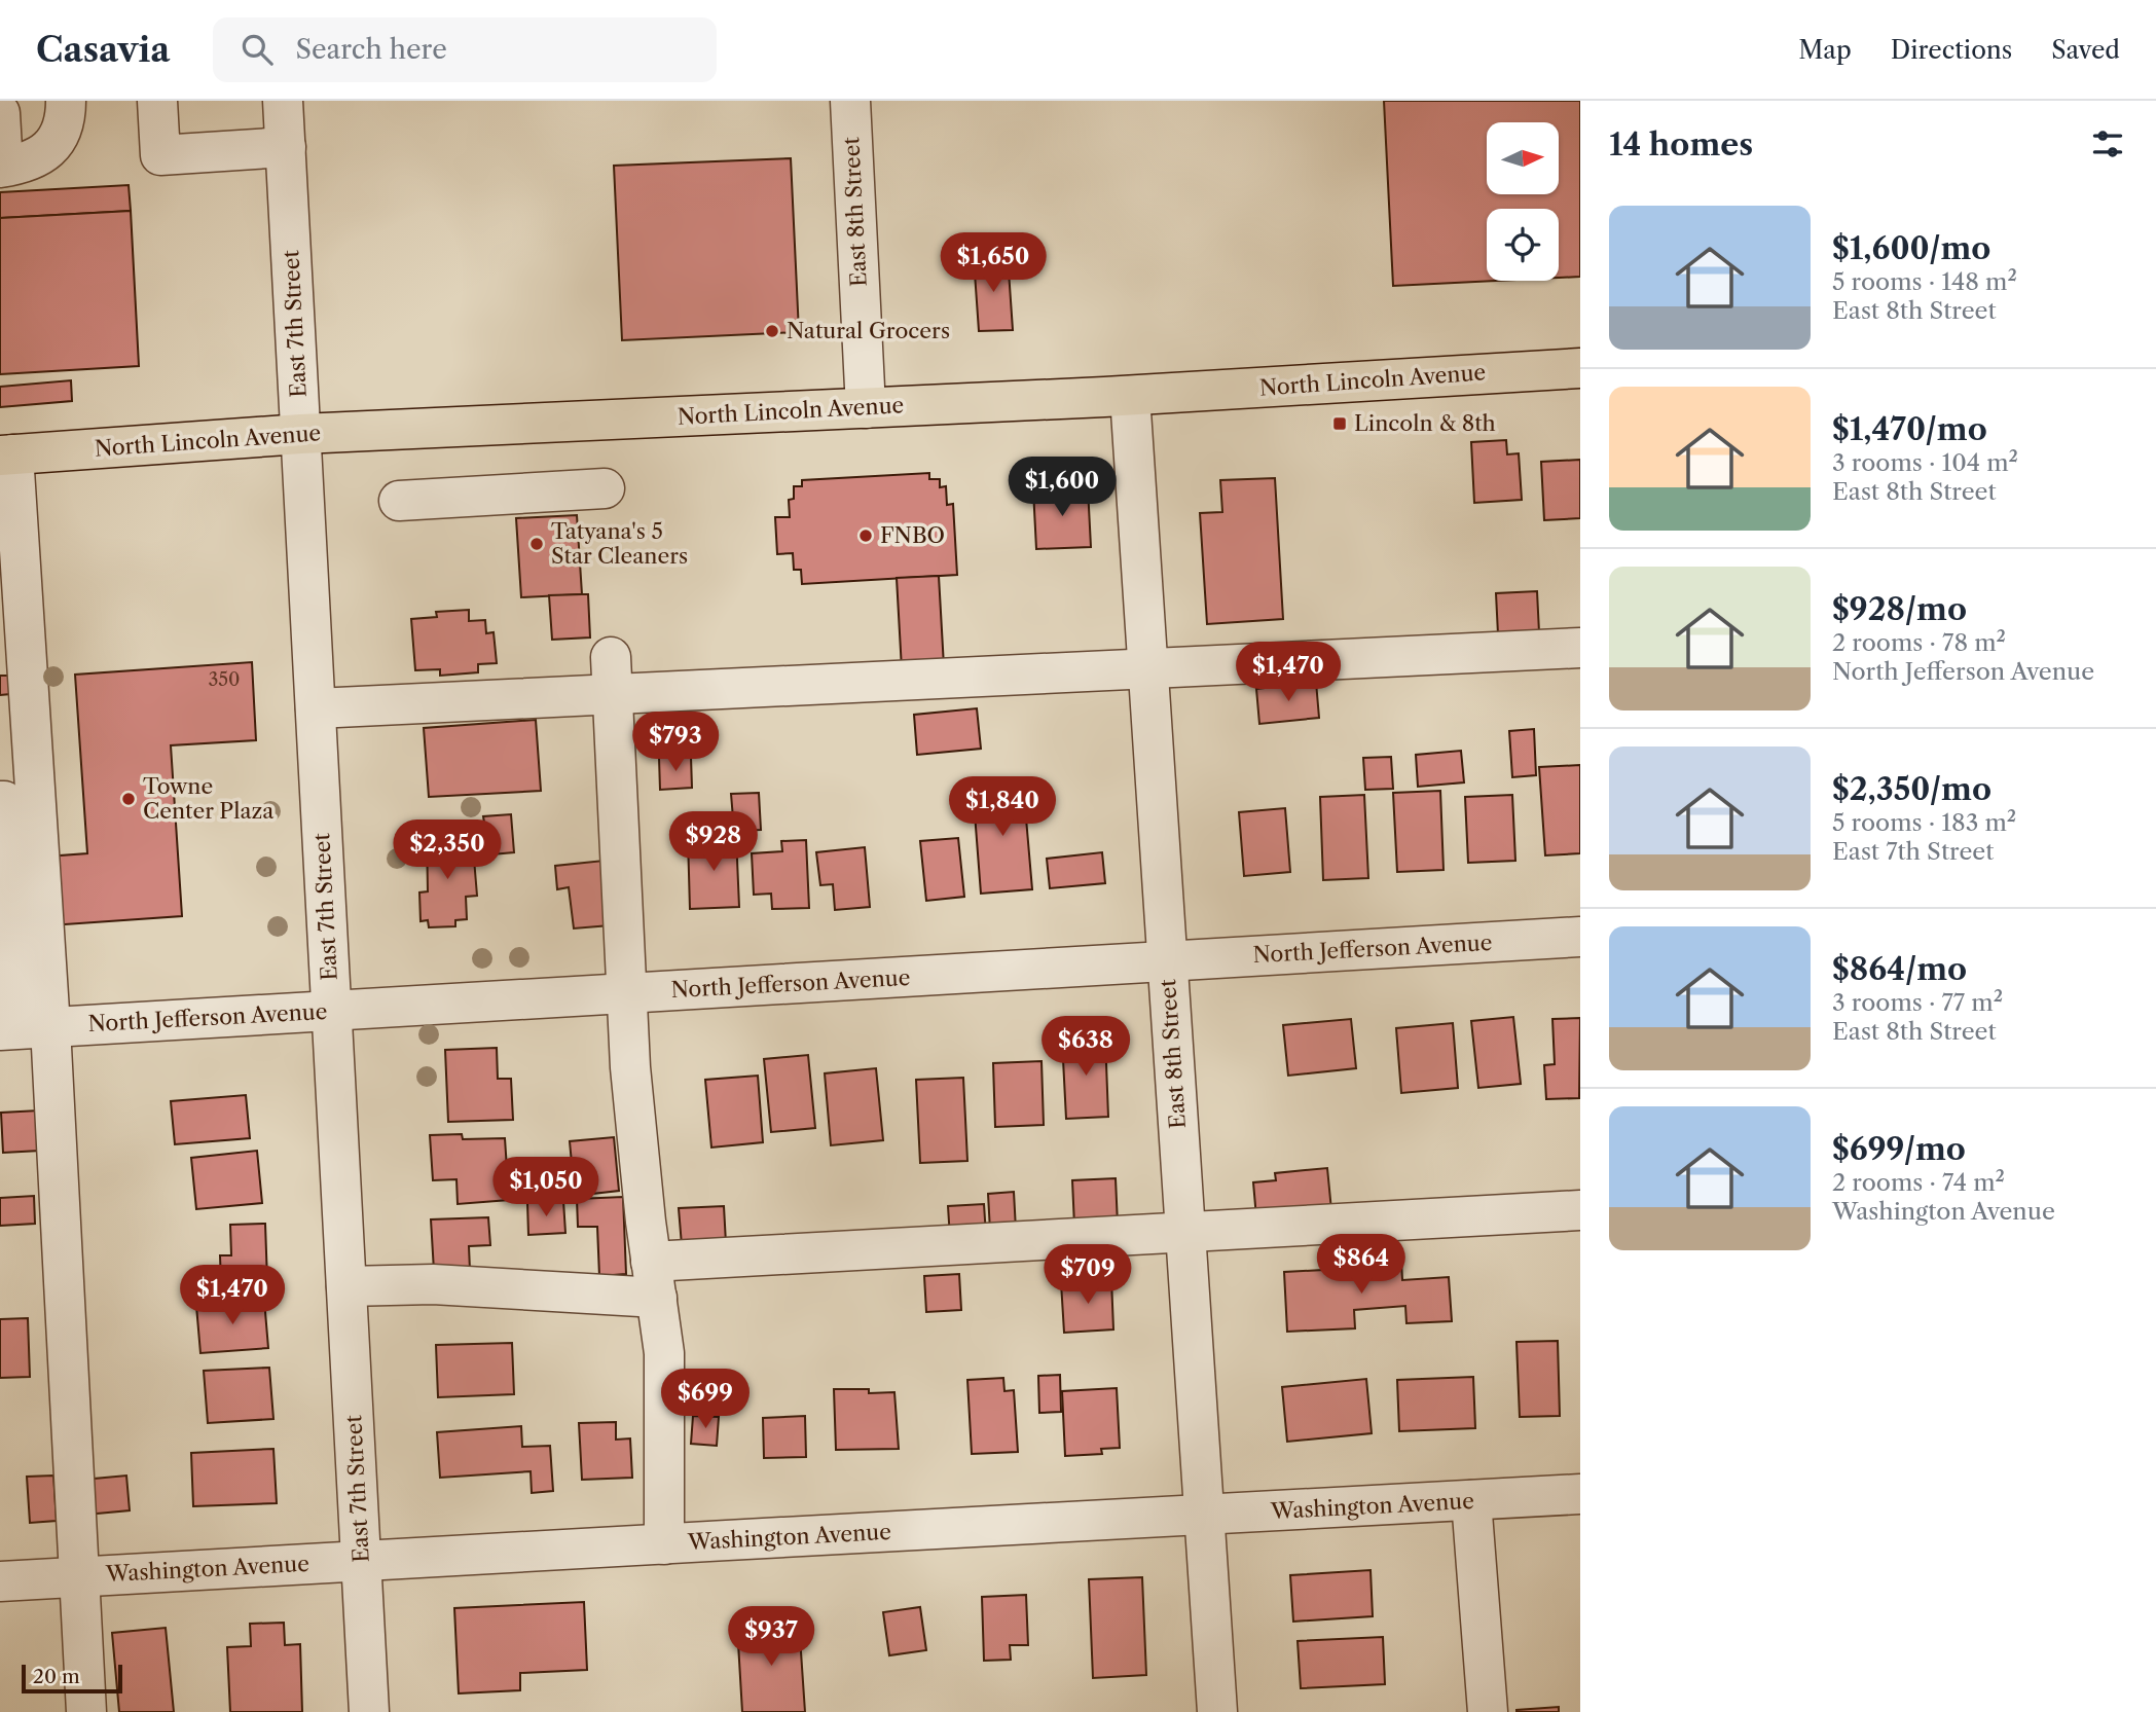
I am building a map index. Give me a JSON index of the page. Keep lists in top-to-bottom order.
{
  "streets": {
    "highway": ["North Lincoln Avenue"],
    "street": [
      "East 8th Street",
      "East 7th Street",
      "North Jefferson Avenue",
      "Washington Avenue"
    ]
  },
  "crossings": [
    ["East 8th Street", "North Lincoln Avenue"],
    ["East 8th Street", "North Jefferson Avenue"],
    ["East 8th Street", "Washington Avenue"],
    ["East 7th Street", "North Lincoln Avenue"],
    ["East 7th Street", "North Jefferson Avenue"],
    ["East 7th Street", "Washington Avenue"]
  ],
  "places": {
    "other": [
      "Natural Grocers",
      "FNBO",
      "Tatyana's 5 Star Cleaners",
      "Towne Center Plaza"
    ],
    "transit": ["Lincoln & 8th"]
  },
  "house_numbers": ["350"],
  "scale_bar": "20 m",
  "north": "right",
  "page": {
    "header": "Casavia",
    "search": "Search here",
    "nav": ["Map", "Directions", "Saved"],
    "heading": "14 homes",
    "list": [
      {
        "name": "$1,600/mo",
        "note": "5 rooms · 148 m² · East 8th Street"
      },
      {
        "name": "$1,470/mo",
        "note": "3 rooms · 104 m² · East 8th Street"
      },
      {
        "name": "$928/mo",
        "note": "2 rooms · 78 m² · North Jefferson Avenue"
      },
      {
        "name": "$2,350/mo",
        "note": "5 rooms · 183 m² · East 7th Street"
      },
      {
        "name": "$864/mo",
        "note": "3 rooms · 77 m² · East 8th Street"
      },
      {
        "name": "$699/mo",
        "note": "2 rooms · 74 m² · Washington Avenue"
      }
    ],
    "price": [
      "$1,650",
      "$1,600",
      "$1,470",
      "$793",
      "$1,840",
      "$928",
      "$2,350",
      "$638",
      "$1,050",
      "$864",
      "$709",
      "$1,470",
      "$699",
      "$937"
    ],
    "scale": "20 m"
  }
}
